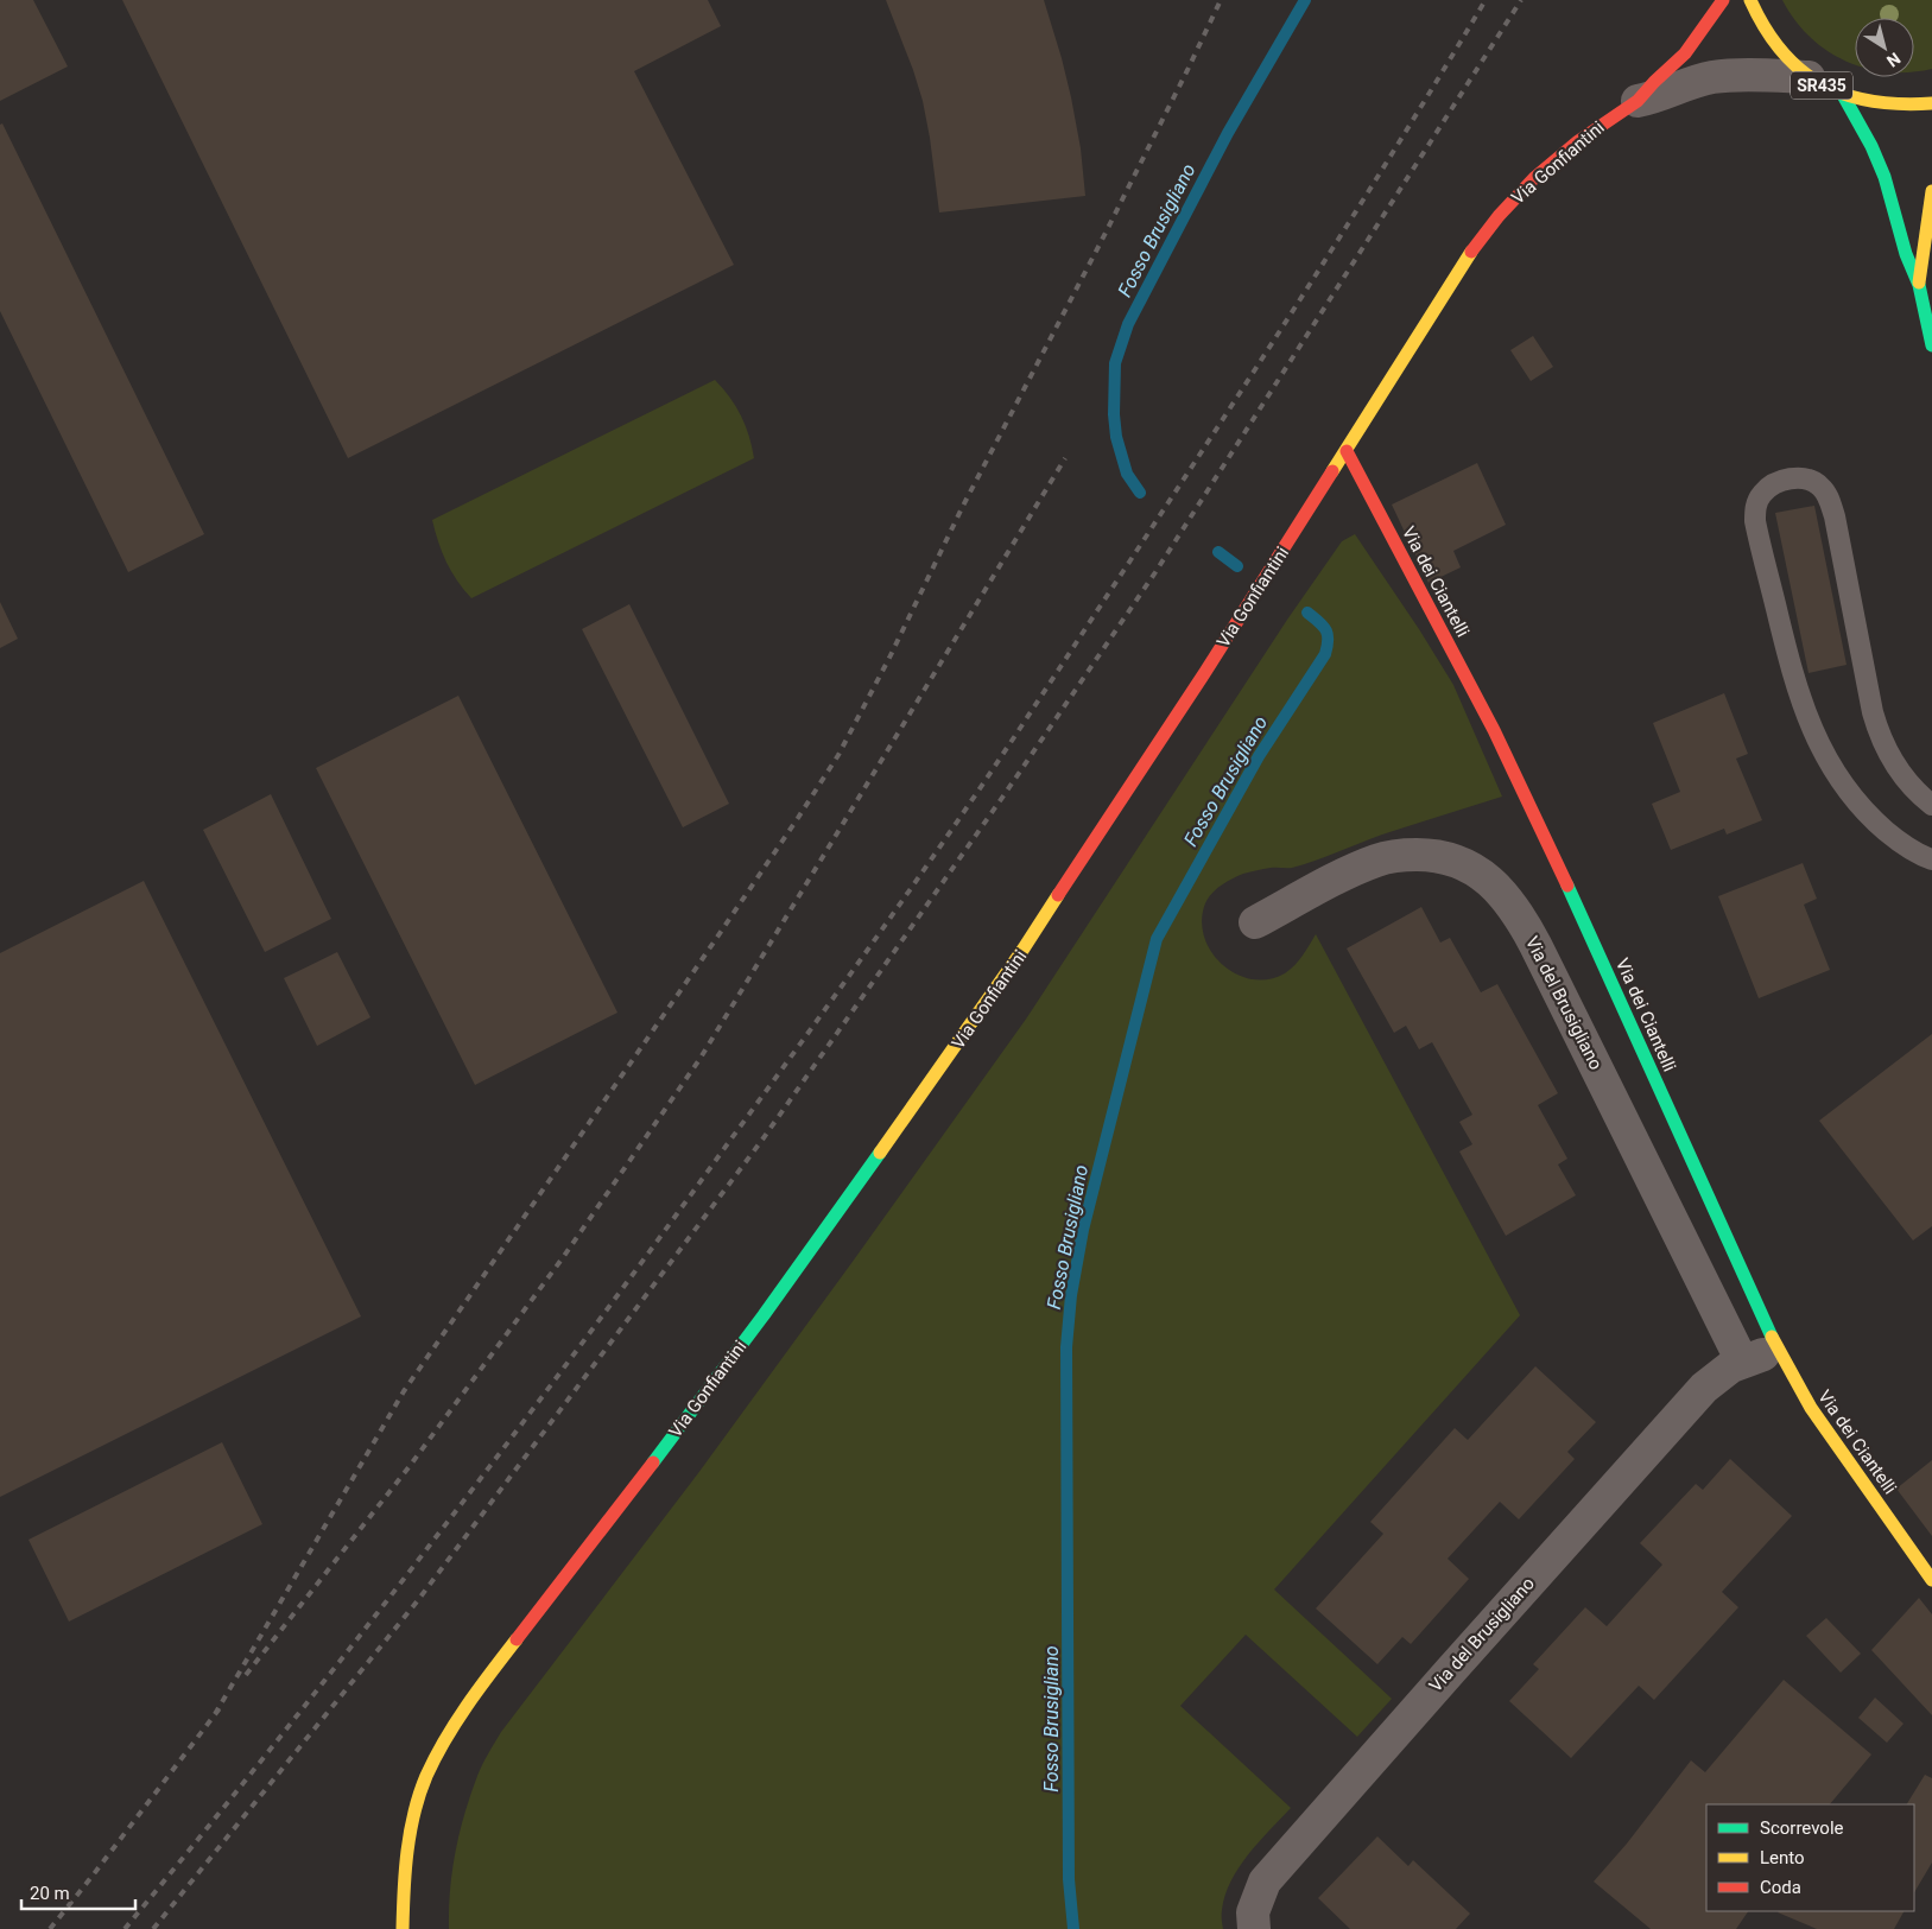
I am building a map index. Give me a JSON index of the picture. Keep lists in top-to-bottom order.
{
  "streets": {
    "street": [
      "SR435",
      "Via Gonfiantini",
      "Via dei Ciantelli",
      "Via del Brusigliano"
    ]
  },
  "crossings": [
    ["SR435", "Via Gonfiantini"],
    ["Via Gonfiantini", "Via dei Ciantelli"],
    ["Via dei Ciantelli", "Via del Brusigliano"]
  ],
  "water": ["Fosso Brusigliano"],
  "legend": ["Scorrevole", "Lento", "Coda"],
  "scale_bar": "20 m",
  "north": "bottom right"
}
